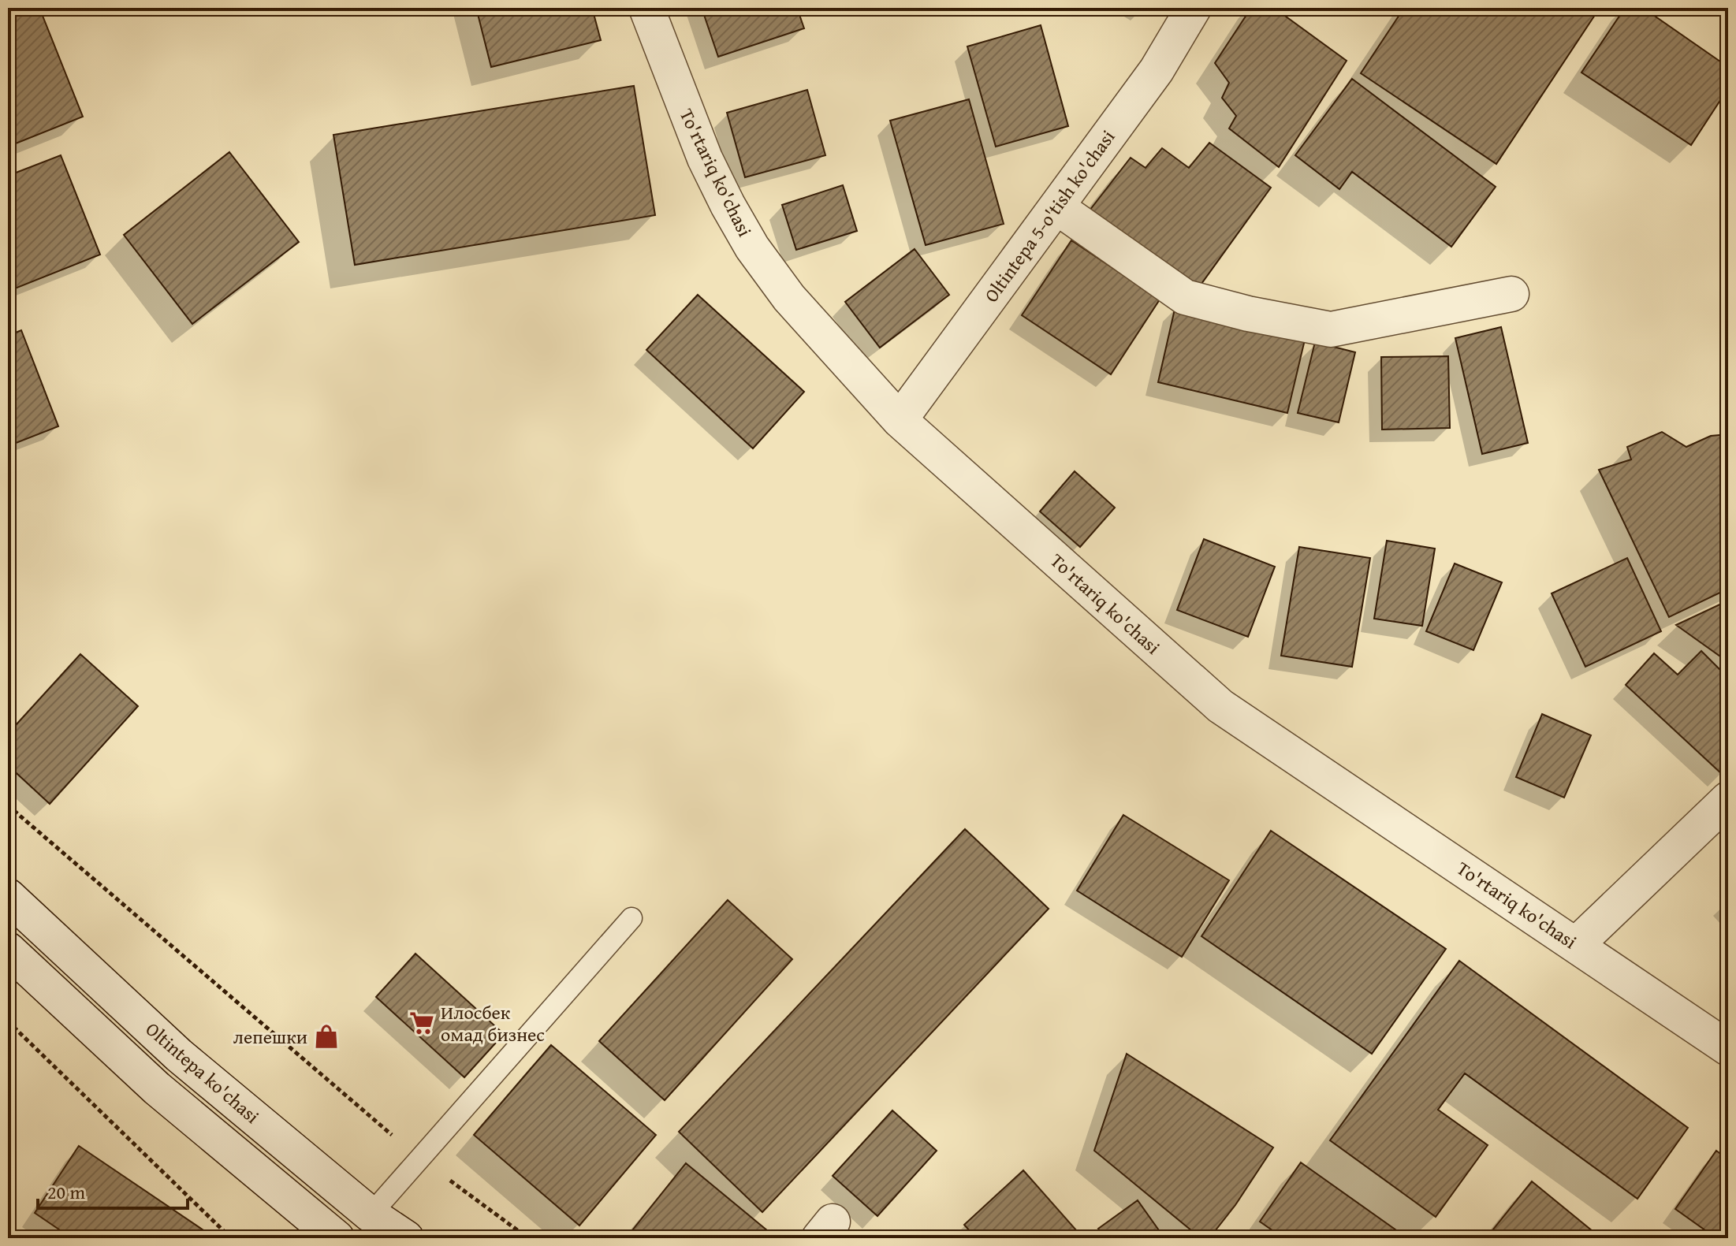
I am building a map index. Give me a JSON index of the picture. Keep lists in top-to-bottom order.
{
  "streets": {
    "street": ["To'rtariq ko'chasi", "Oltintepa 5-o'tish ko'chasi", "Oltintepa ko'chasi"]
  },
  "crossings": [
    ["To'rtariq ko'chasi", "Oltintepa 5-o'tish ko'chasi"]
  ],
  "places": {
    "supermarket": ["Илосбек омад бизнес"],
    "shop": ["лепешки"]
  },
  "scale_bar": "20 m"
}
